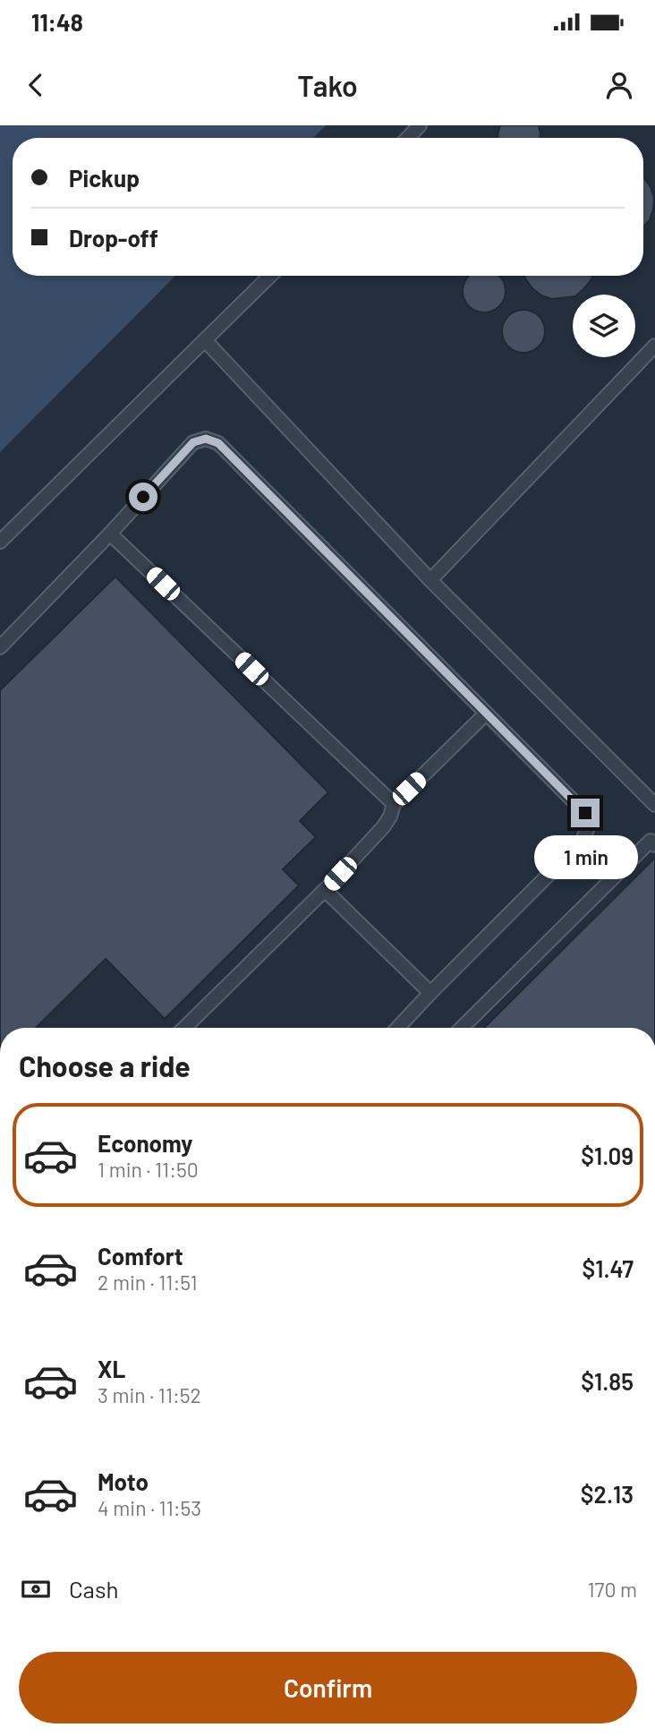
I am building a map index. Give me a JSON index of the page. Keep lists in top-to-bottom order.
{
  "page": {
    "status": "11:48",
    "header": "Tako",
    "banner": ["Pickup", "Drop-off"],
    "bubble": "1 min",
    "heading": "Choose a ride",
    "list": [
      {
        "name": "Economy",
        "note": "1 min · 11:50",
        "value": "$1.09"
      },
      {
        "name": "Comfort",
        "note": "2 min · 11:51",
        "value": "$1.47"
      },
      {
        "name": "XL",
        "note": "3 min · 11:52",
        "value": "$1.85"
      },
      {
        "name": "Moto",
        "note": "4 min · 11:53",
        "value": "$2.13"
      }
    ],
    "pay": ["Cash", "170 m"],
    "buttons": "Confirm"
  }
}
